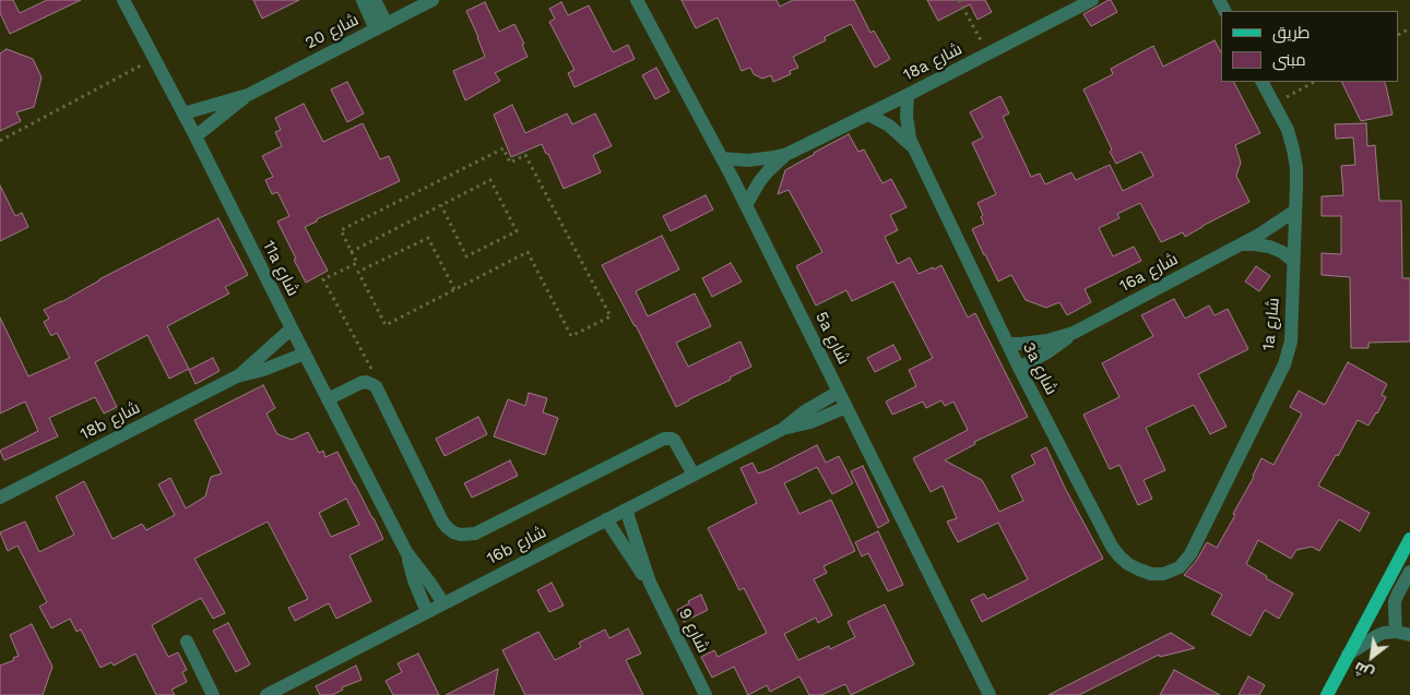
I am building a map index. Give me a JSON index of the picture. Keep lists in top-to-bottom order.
{
  "streets": {
    "street": [
      "شارع 20",
      "18a شارع",
      "11a شارع",
      "16a شارع",
      "1a شارع",
      "5a شارع",
      "3a شارع",
      "18b شارع",
      "16b شارع",
      "شارع 9"
    ]
  },
  "crossings": [
    ["شارع 20", "11a شارع"],
    ["18a شارع", "5a شارع"],
    ["18a شارع", "3a شارع"],
    ["11a شارع", "18b شارع"],
    ["11a شارع", "16b شارع"],
    ["16a شارع", "1a شارع"],
    ["16a شارع", "3a شارع"],
    ["1a شارع", "3a شارع"],
    ["5a شارع", "16b شارع"],
    ["16b شارع", "شارع 9"]
  ],
  "legend": ["طريق", "مبنى"],
  "north": "bottom left"
}
